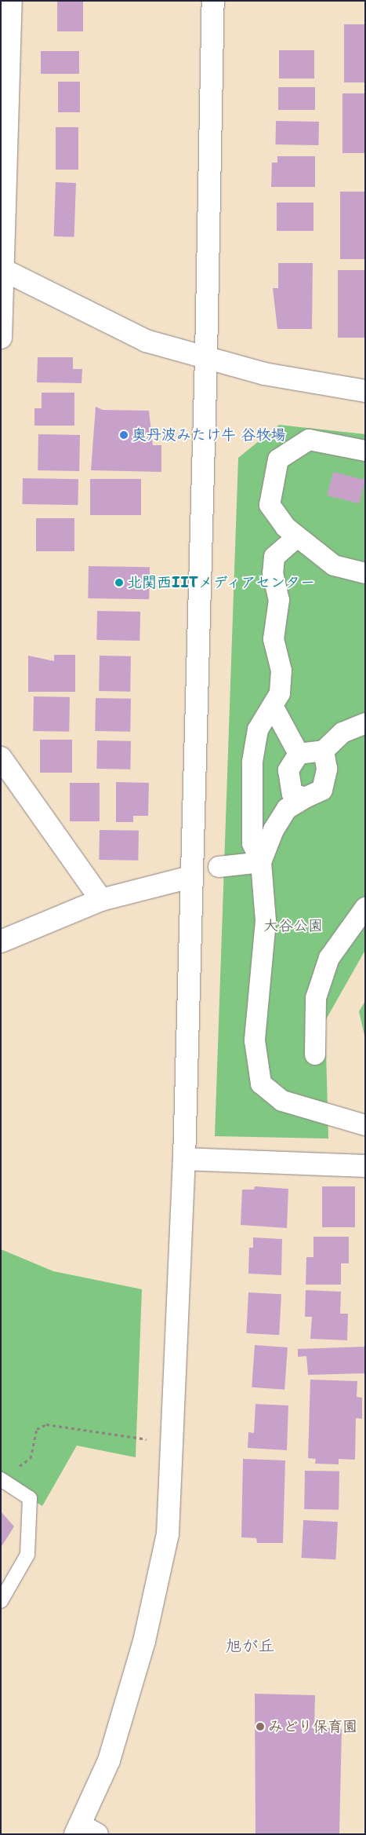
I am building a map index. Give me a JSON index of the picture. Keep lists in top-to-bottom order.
{
  "districts": ["旭が丘"],
  "parks": ["大谷公園"],
  "places": ["奥丹波みたけ牛 谷牧場", "北関西IITメディアセンター", "みどり保育園"]
}
